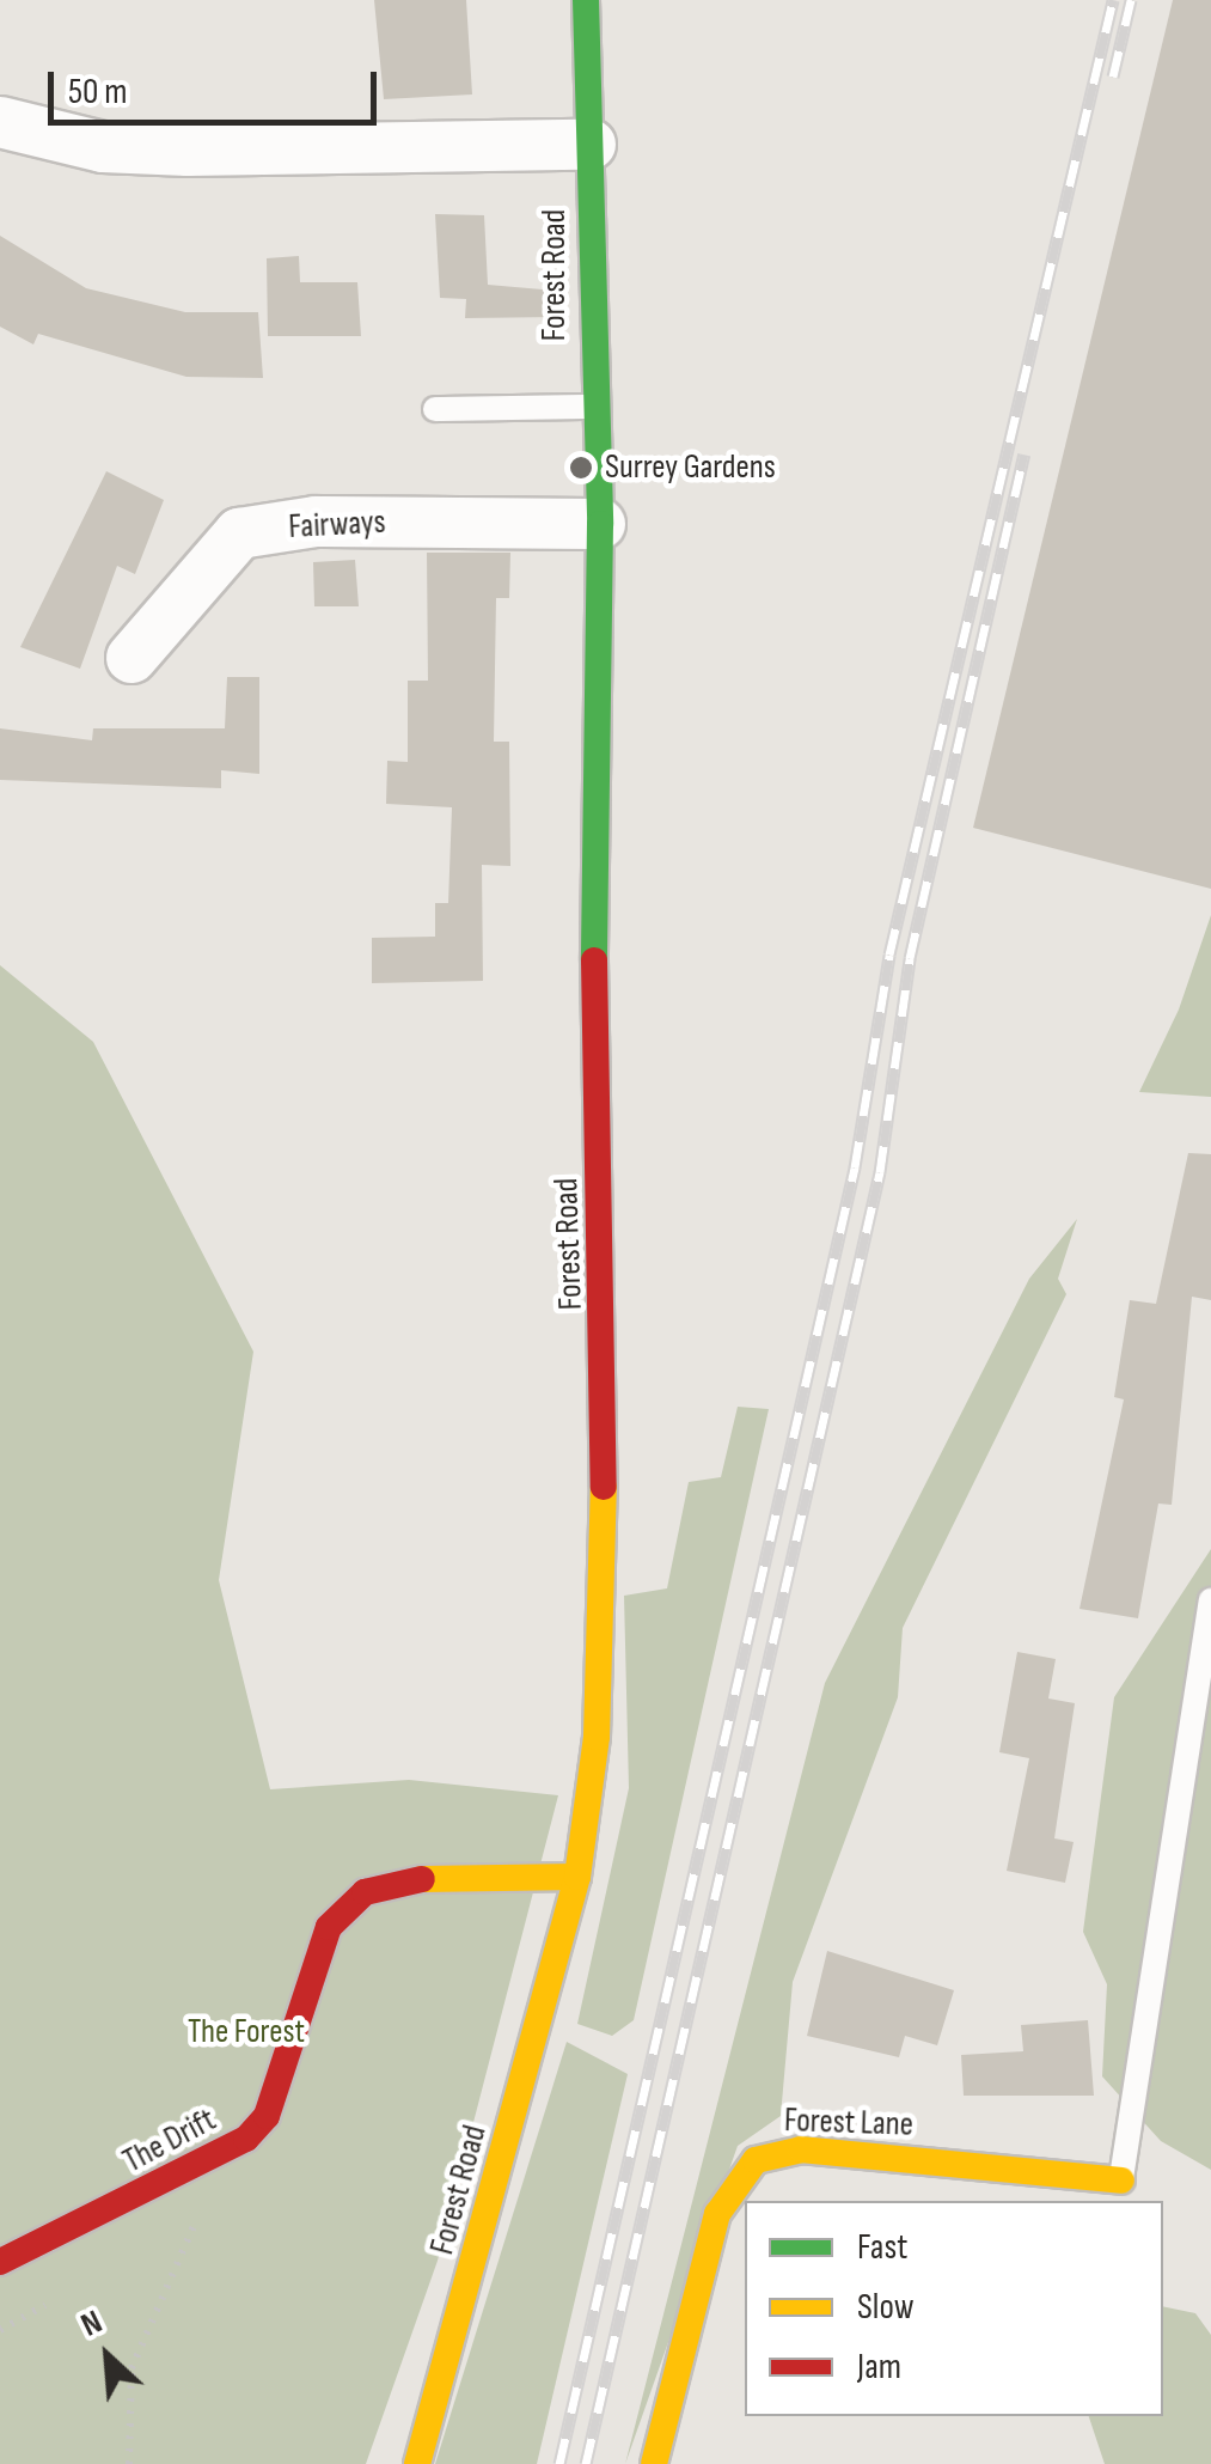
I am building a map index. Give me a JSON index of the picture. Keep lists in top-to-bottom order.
{
  "streets": {
    "street": [
      "Forest Road",
      "Fairways",
      "Forest Lane",
      "The Drift"
    ]
  },
  "crossings": [
    ["Forest Road", "Fairways"],
    ["Forest Road", "The Drift"]
  ],
  "parks": ["The Forest"],
  "places": ["Surrey Gardens"],
  "legend": ["Fast", "Slow", "Jam"],
  "scale_bar": "50 m",
  "north": "top left"
}
